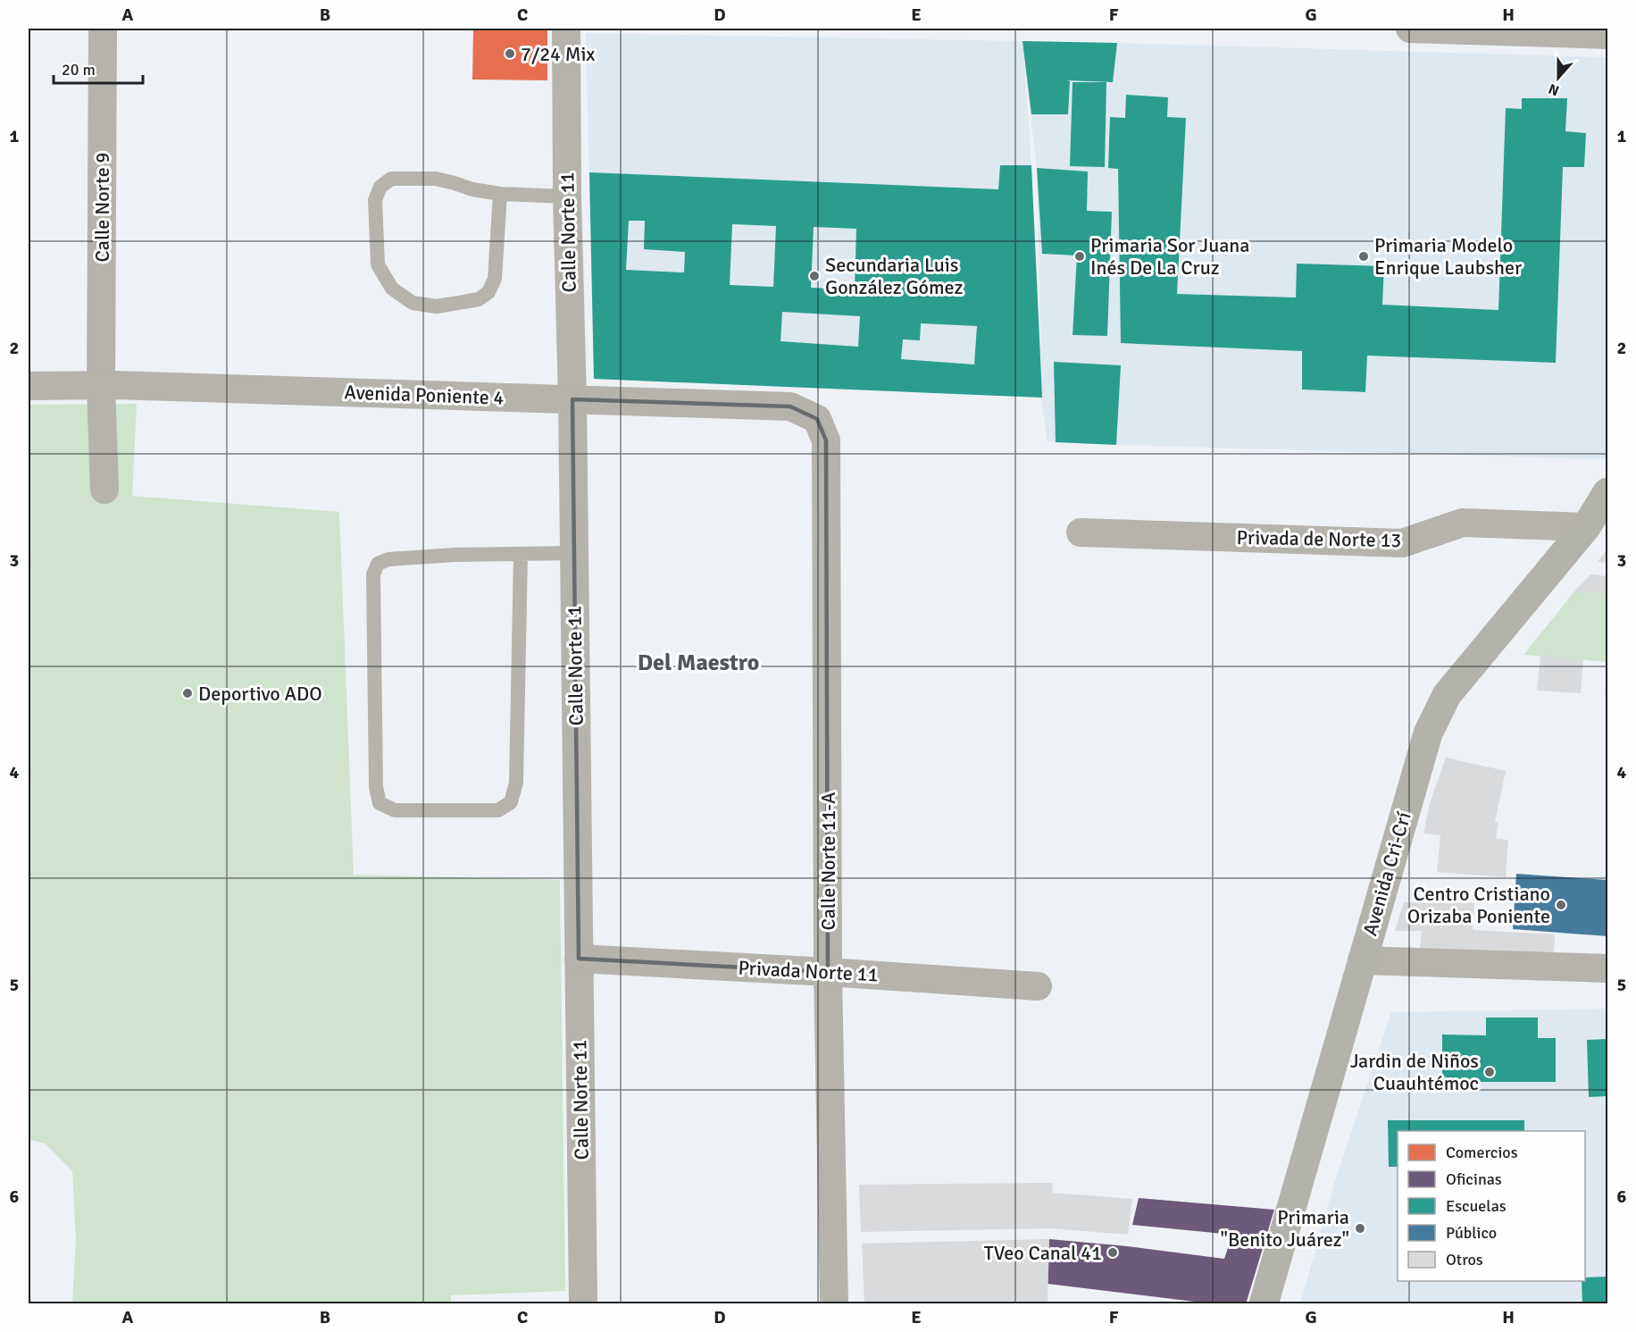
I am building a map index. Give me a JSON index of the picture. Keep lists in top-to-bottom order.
{
  "streets": {
    "main road": ["Avenida Cri-Crí"],
    "street": [
      "Calle Norte 9",
      "Calle Norte 11",
      "Avenida Poniente 4",
      "Privada de Norte 13",
      "Calle Norte 11-A",
      "Privada Norte 11"
    ]
  },
  "crossings": [
    ["Calle Norte 9", "Avenida Poniente 4"],
    ["Calle Norte 11", "Avenida Poniente 4"],
    ["Calle Norte 11", "Privada Norte 11"],
    ["Avenida Poniente 4", "Calle Norte 11-A"],
    ["Privada de Norte 13", "Avenida Cri-Crí"],
    ["Calle Norte 11-A", "Privada Norte 11"]
  ],
  "districts": ["Del Maestro"],
  "places": [
    "7/24 Mix",
    "Primaria Sor Juana Inés De La Cruz",
    "Primaria Modelo Enrique Laubsher",
    "Secundaria Luis González Gómez",
    "Deportivo ADO",
    "Centro Cristiano Orizaba Poniente",
    "Jardin de Niños Cuauhtémoc",
    "Primaria \"Benito Juárez\"",
    "TVeo Canal 41"
  ],
  "legend": [
    "Comercios",
    "Oficinas",
    "Escuelas",
    "Público",
    "Otros"
  ],
  "scale_bar": "20 m",
  "north": "bottom",
  "grid": {
    "columns": [
      "A",
      "B",
      "C",
      "D",
      "E",
      "F",
      "G",
      "H"
    ],
    "rows": [
      "1",
      "2",
      "3",
      "4",
      "5",
      "6"
    ]
  }
}
